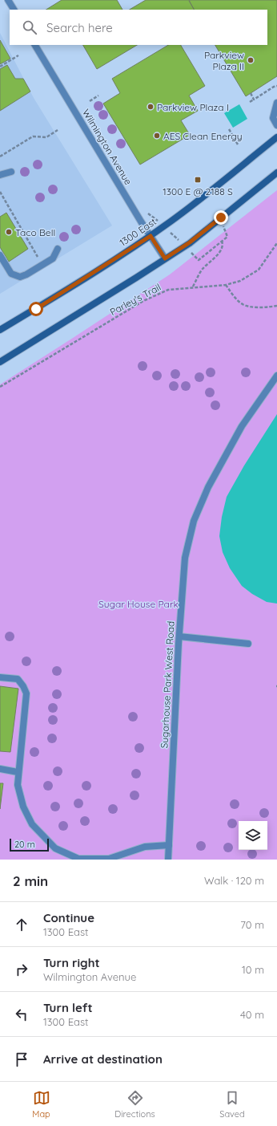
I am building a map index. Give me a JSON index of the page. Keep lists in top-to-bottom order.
{
  "streets": {
    "main road": ["1300 East"],
    "street": ["Wilmington Avenue", "Sugarhouse Park West Road"],
    "path": ["Parley's Trail"]
  },
  "crossings": [
    ["Wilmington Avenue", "1300 East"]
  ],
  "parks": ["Sugar House Park"],
  "places": {
    "other": [
      "Parkview Plaza II",
      "Parkview Plaza I",
      "AES Clean Energy",
      "Taco Bell"
    ],
    "transit": ["1300 E @ 2188 S"]
  },
  "scale_bar": "20 m",
  "page": {
    "search": "Search here",
    "scale": "20 m",
    "heading": ["2 min", "Walk · 120 m"],
    "list": [
      ["Continue", "1300 East", "70 m"],
      ["Turn right", "Wilmington Avenue", "10 m"],
      ["Turn left", "1300 East", "40 m"],
      "Arrive at destination"
    ],
    "nav": ["Map", "Directions", "Saved"]
  }
}
